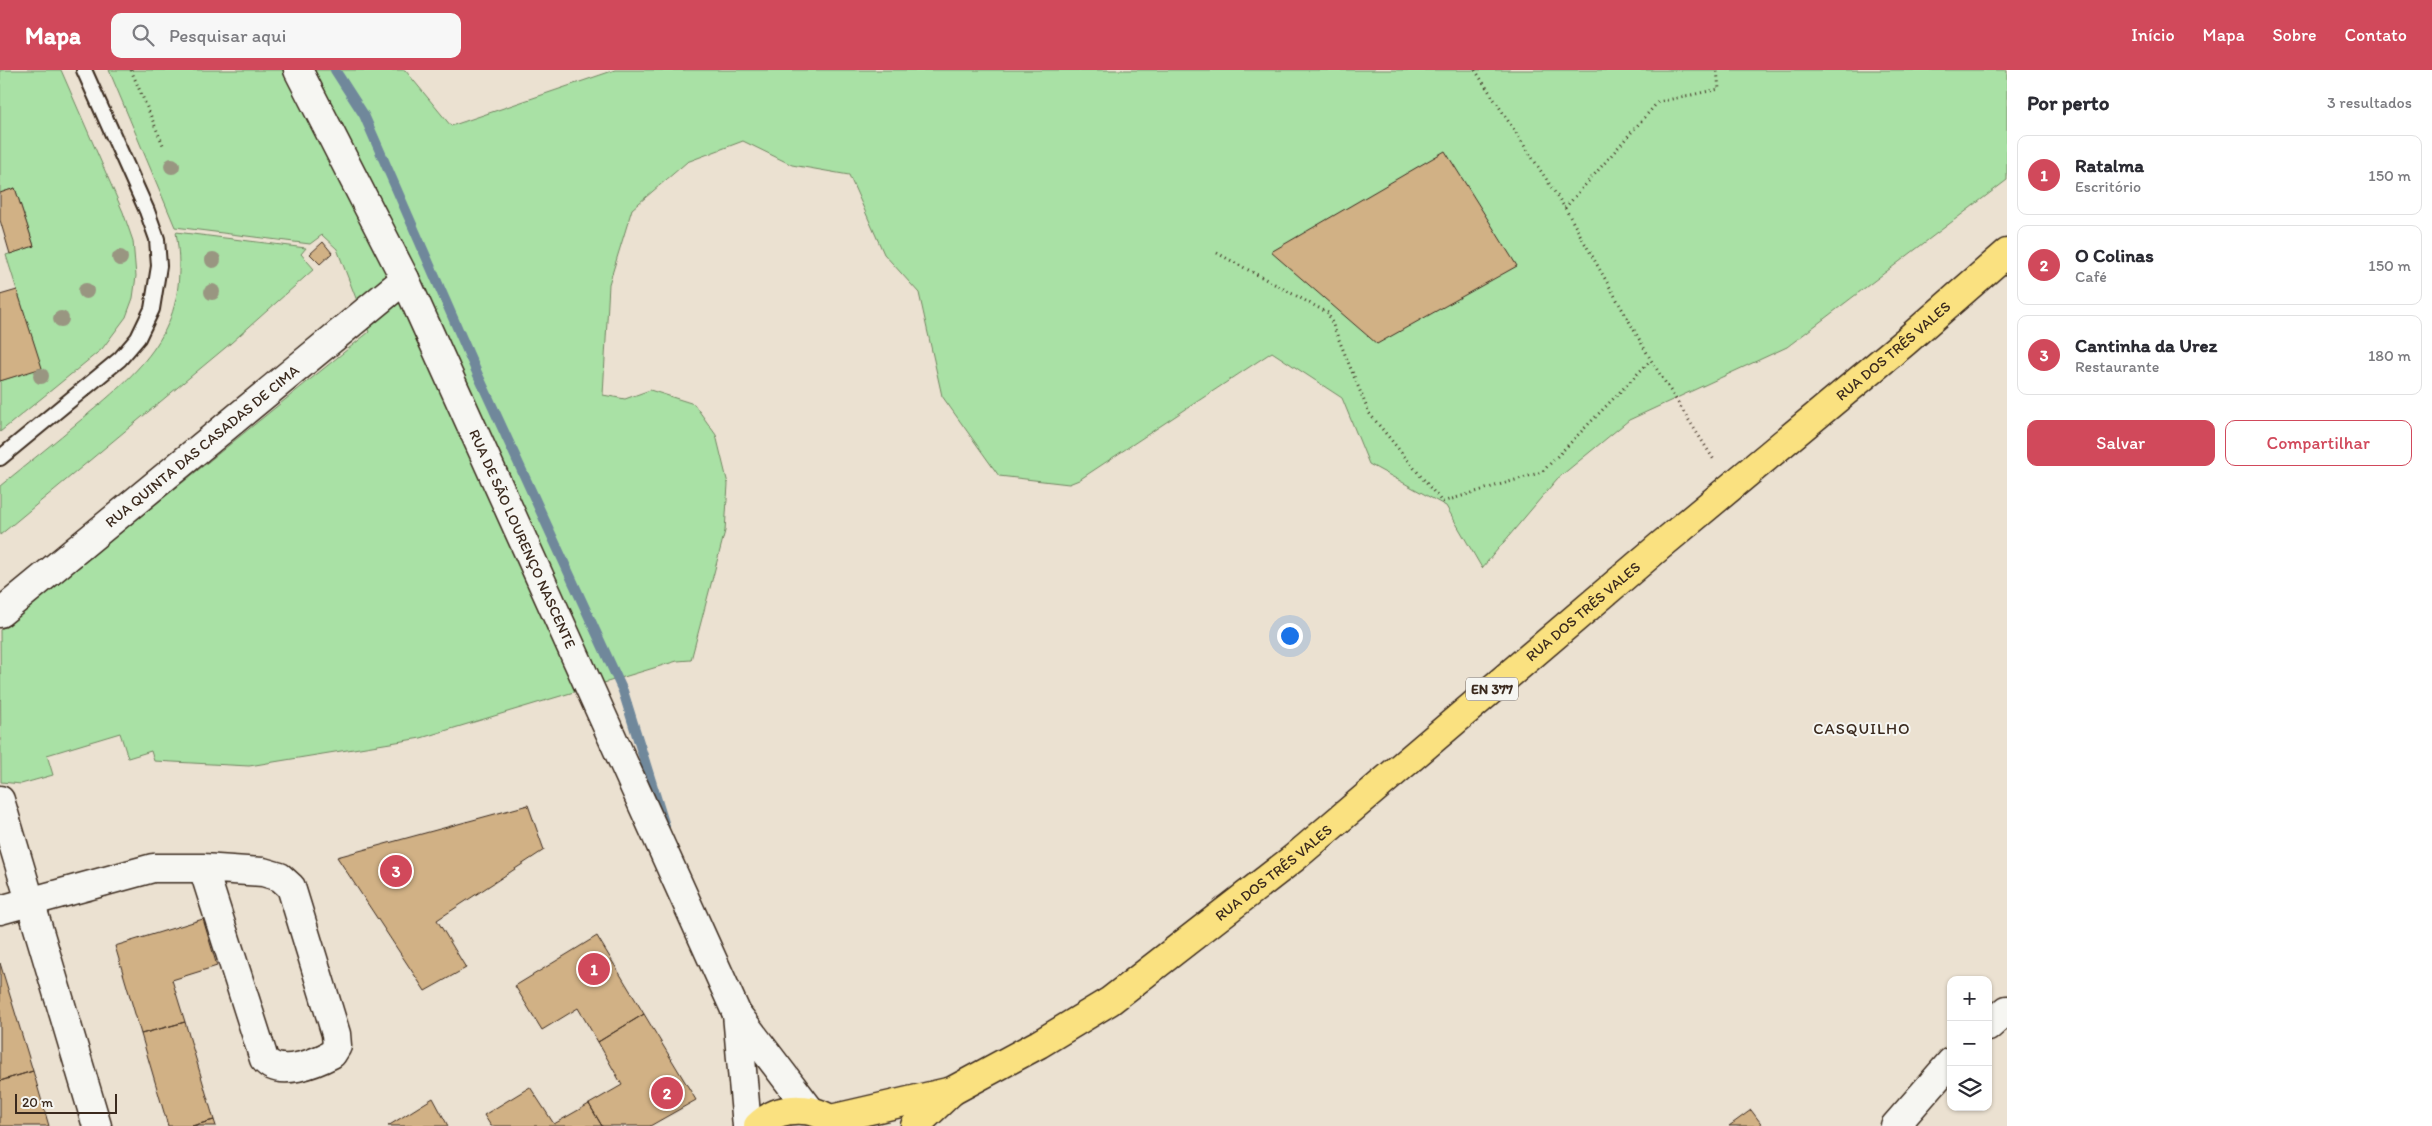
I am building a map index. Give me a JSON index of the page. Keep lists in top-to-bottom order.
{
  "streets": {
    "main road": ["RUA DOS TRÊS VALES", "EN 377"],
    "street": ["RUA QUINTA DAS CASADAS DE CIMA", "RUA DE SÃO LOURENÇO NASCENTE"]
  },
  "crossings": [
    ["RUA DOS TRÊS VALES", "RUA DE SÃO LOURENÇO NASCENTE"],
    ["RUA QUINTA DAS CASADAS DE CIMA", "RUA DE SÃO LOURENÇO NASCENTE"]
  ],
  "districts": ["CASQUILHO"],
  "scale_bar": "20 m",
  "page": {
    "header": "Mapa",
    "search": "Pesquisar aqui",
    "nav": [
      "Início",
      "Mapa",
      "Sobre",
      "Contato"
    ],
    "heading": ["Por perto", "3 resultados"],
    "list": [
      {
        "mark": "1",
        "name": "Ratalma",
        "note": "Escritório",
        "value": "150 m"
      },
      {
        "mark": "2",
        "name": "O Colinas",
        "note": "Café",
        "value": "150 m"
      },
      {
        "mark": "3",
        "name": "Cantinha da Urez",
        "note": "Restaurante",
        "value": "180 m"
      }
    ],
    "buttons": ["Salvar", "Compartilhar"],
    "pins": ["3", "1", "2"],
    "map_buttons": ["+", "−"],
    "scale": "20 m"
  }
}
